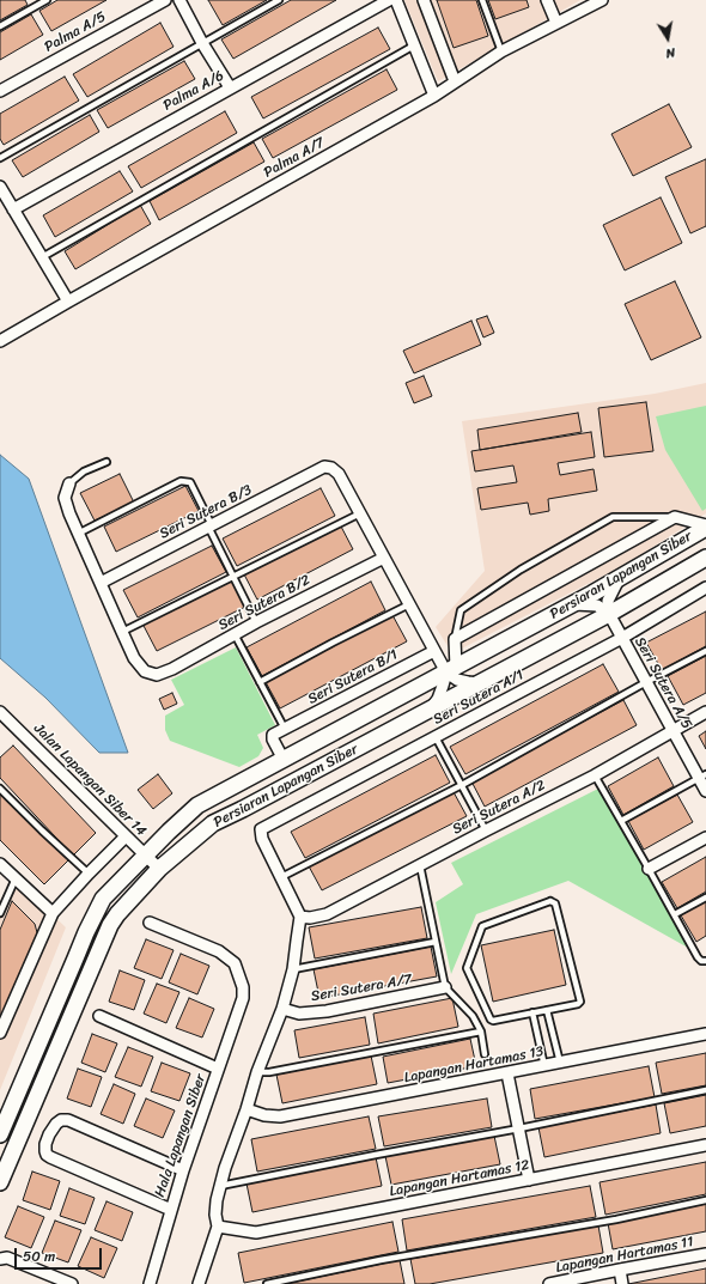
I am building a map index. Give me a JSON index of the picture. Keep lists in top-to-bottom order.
{
  "streets": {
    "main road": ["Persiaran Lapangan Siber"],
    "street": [
      "Palma A/5",
      "Palma A/6",
      "Palma A/7",
      "Seri Sutera B/3",
      "Seri Sutera B/2",
      "Seri Sutera B/1",
      "Seri Sutera A/5",
      "Seri Sutera A/1",
      "Jalan Lapangan Siber 14",
      "Seri Sutera A/2",
      "Seri Sutera A/7",
      "Lapangan Hartamas 13",
      "Hala Lapangan Siber",
      "Lapangan Hartamas 12",
      "Lapangan Hartamas 11"
    ]
  },
  "crossings": [
    ["Persiaran Lapangan Siber", "Seri Sutera A/5"],
    ["Persiaran Lapangan Siber", "Jalan Lapangan Siber 14"],
    ["Seri Sutera A/5", "Seri Sutera A/1"],
    ["Seri Sutera A/5", "Seri Sutera A/2"]
  ],
  "scale_bar": "50 m",
  "north": "bottom"
}
